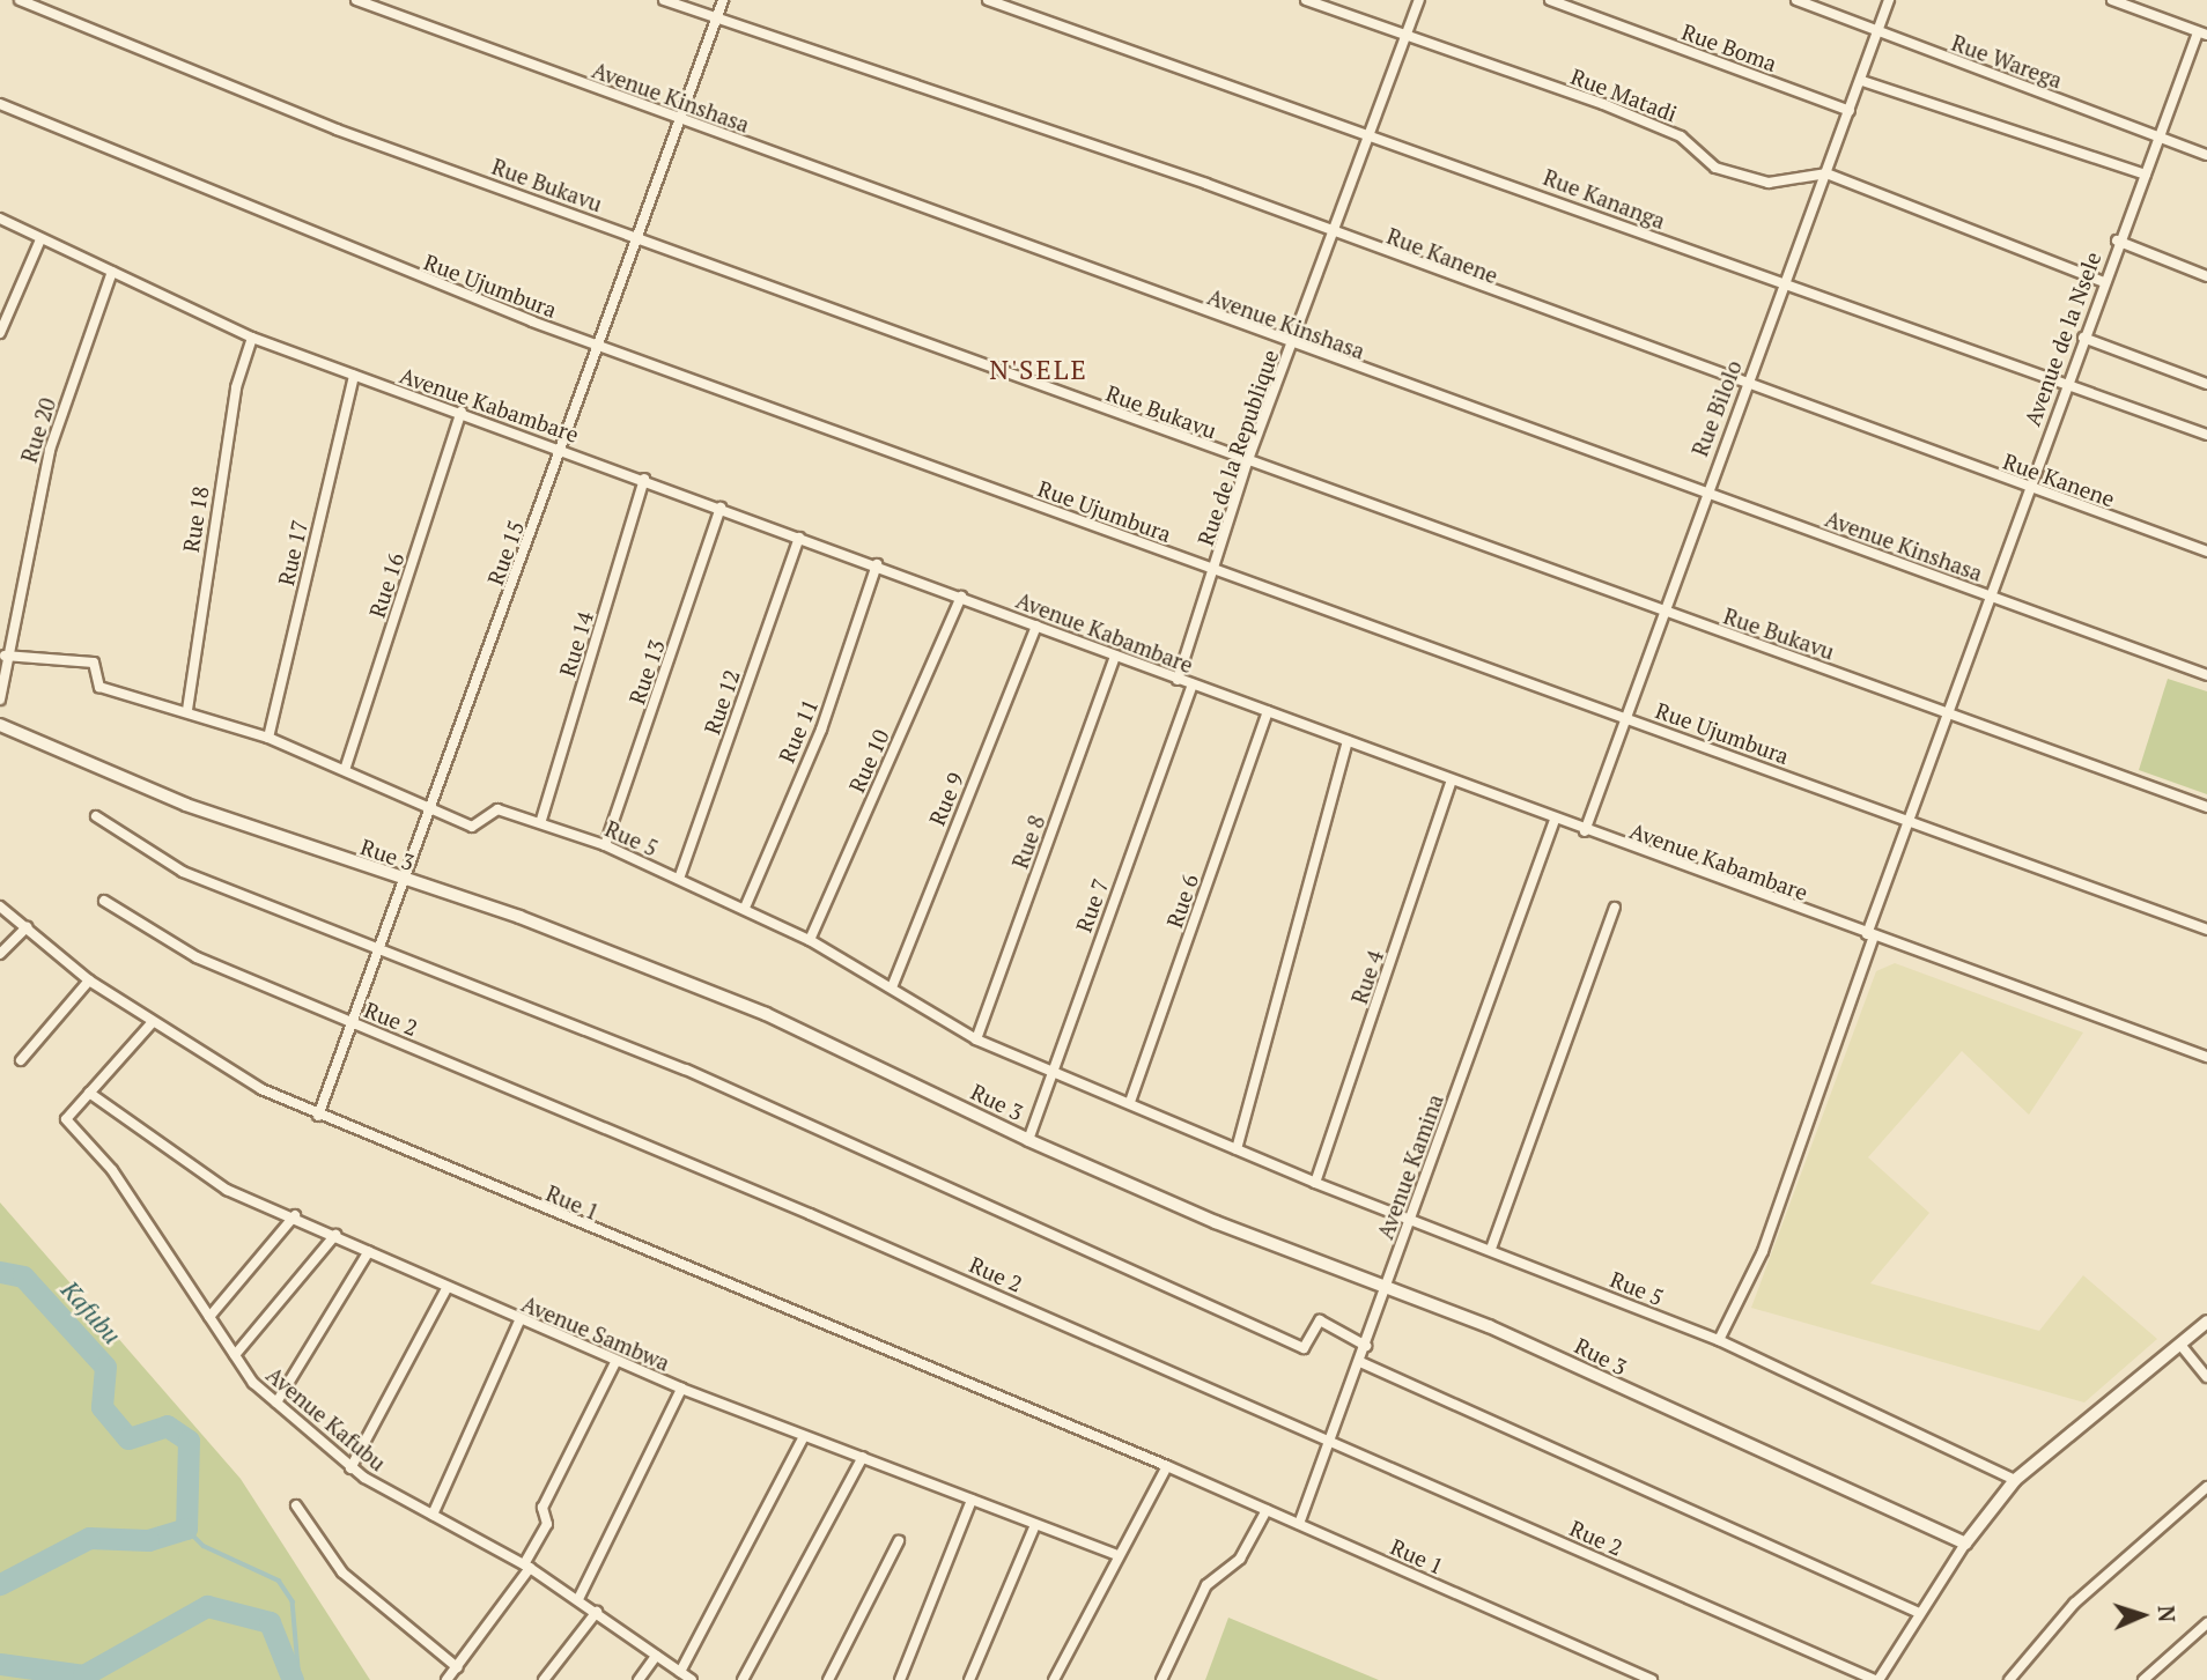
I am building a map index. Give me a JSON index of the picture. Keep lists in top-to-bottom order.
{
  "streets": {
    "street": [
      "Rue Boma",
      "Rue Warega",
      "Rue Matadi",
      "Avenue Kinshasa",
      "Rue Bukavu",
      "Rue Kananga",
      "Rue Kanene",
      "Rue Ujumbura",
      "Avenue de la Nsele",
      "Avenue Kabambare",
      "Rue Bilolo",
      "Rue 20",
      "Rue de la Republique",
      "Rue 18",
      "Rue 17",
      "Rue 15",
      "Rue 16",
      "Rue 14",
      "Rue 13",
      "Rue 12",
      "Rue 11",
      "Rue 10",
      "Rue 9",
      "Rue 5",
      "Rue 8",
      "Rue 3",
      "Rue 6",
      "Rue 7",
      "Rue 4",
      "Rue 2",
      "Avenue Kamina",
      "Rue 1",
      "Avenue Sambwa",
      "Avenue Kafubu"
    ]
  },
  "crossings": [
    ["Rue Boma", "Rue Bilolo"],
    ["Rue Warega", "Avenue de la Nsele"],
    ["Rue Warega", "Rue Bilolo"],
    ["Rue Matadi", "Rue Bilolo"],
    ["Rue Matadi", "Rue de la Republique"],
    ["Avenue Kinshasa", "Avenue de la Nsele"],
    ["Avenue Kinshasa", "Rue Bilolo"],
    ["Avenue Kinshasa", "Rue de la Republique"],
    ["Avenue Kinshasa", "Rue 15"],
    ["Rue Bukavu", "Avenue de la Nsele"],
    ["Rue Bukavu", "Rue Bilolo"],
    ["Rue Bukavu", "Rue de la Republique"],
    ["Rue Bukavu", "Rue 15"],
    ["Rue Kananga", "Avenue de la Nsele"],
    ["Rue Kananga", "Rue Bilolo"],
    ["Rue Kananga", "Rue de la Republique"],
    ["Rue Kanene", "Avenue de la Nsele"],
    ["Rue Kanene", "Rue Bilolo"],
    ["Rue Kanene", "Rue de la Republique"],
    ["Rue Kanene", "Rue 15"],
    ["Rue Ujumbura", "Avenue de la Nsele"],
    ["Rue Ujumbura", "Rue Bilolo"],
    ["Rue Ujumbura", "Rue de la Republique"],
    ["Rue Ujumbura", "Rue 15"],
    ["Avenue de la Nsele", "Avenue Kabambare"],
    ["Avenue de la Nsele", "Rue 5"],
    ["Avenue Kabambare", "Rue Bilolo"],
    ["Avenue Kabambare", "Rue 20"],
    ["Avenue Kabambare", "Rue de la Republique"],
    ["Avenue Kabambare", "Rue 18"],
    ["Avenue Kabambare", "Rue 17"],
    ["Avenue Kabambare", "Rue 15"],
    ["Avenue Kabambare", "Rue 16"],
    ["Avenue Kabambare", "Rue 14"],
    ["Avenue Kabambare", "Rue 13"],
    ["Avenue Kabambare", "Rue 12"],
    ["Avenue Kabambare", "Rue 11"],
    ["Avenue Kabambare", "Rue 10"],
    ["Avenue Kabambare", "Rue 9"],
    ["Avenue Kabambare", "Rue 8"],
    ["Avenue Kabambare", "Rue 6"],
    ["Avenue Kabambare", "Rue 7"],
    ["Avenue Kabambare", "Rue 4"],
    ["Avenue Kabambare", "Avenue Kamina"],
    ["Rue 20", "Rue 5"],
    ["Rue 18", "Rue 5"],
    ["Rue 17", "Rue 5"],
    ["Rue 15", "Rue 5"],
    ["Rue 15", "Rue 3"],
    ["Rue 15", "Rue 2"],
    ["Rue 15", "Rue 1"],
    ["Rue 16", "Rue 5"],
    ["Rue 14", "Rue 5"],
    ["Rue 13", "Rue 5"],
    ["Rue 12", "Rue 5"],
    ["Rue 11", "Rue 5"],
    ["Rue 10", "Rue 5"],
    ["Rue 9", "Rue 5"],
    ["Rue 5", "Rue 8"],
    ["Rue 5", "Rue 6"],
    ["Rue 5", "Rue 7"],
    ["Rue 5", "Rue 4"],
    ["Rue 5", "Avenue Kamina"],
    ["Rue 3", "Rue 7"],
    ["Rue 3", "Avenue Kamina"],
    ["Rue 2", "Avenue Kamina"],
    ["Avenue Kamina", "Rue 1"],
    ["Avenue Sambwa", "Avenue Kafubu"]
  ],
  "districts": ["N'SELE"],
  "water": ["Kafubu"],
  "north": "right"
}
